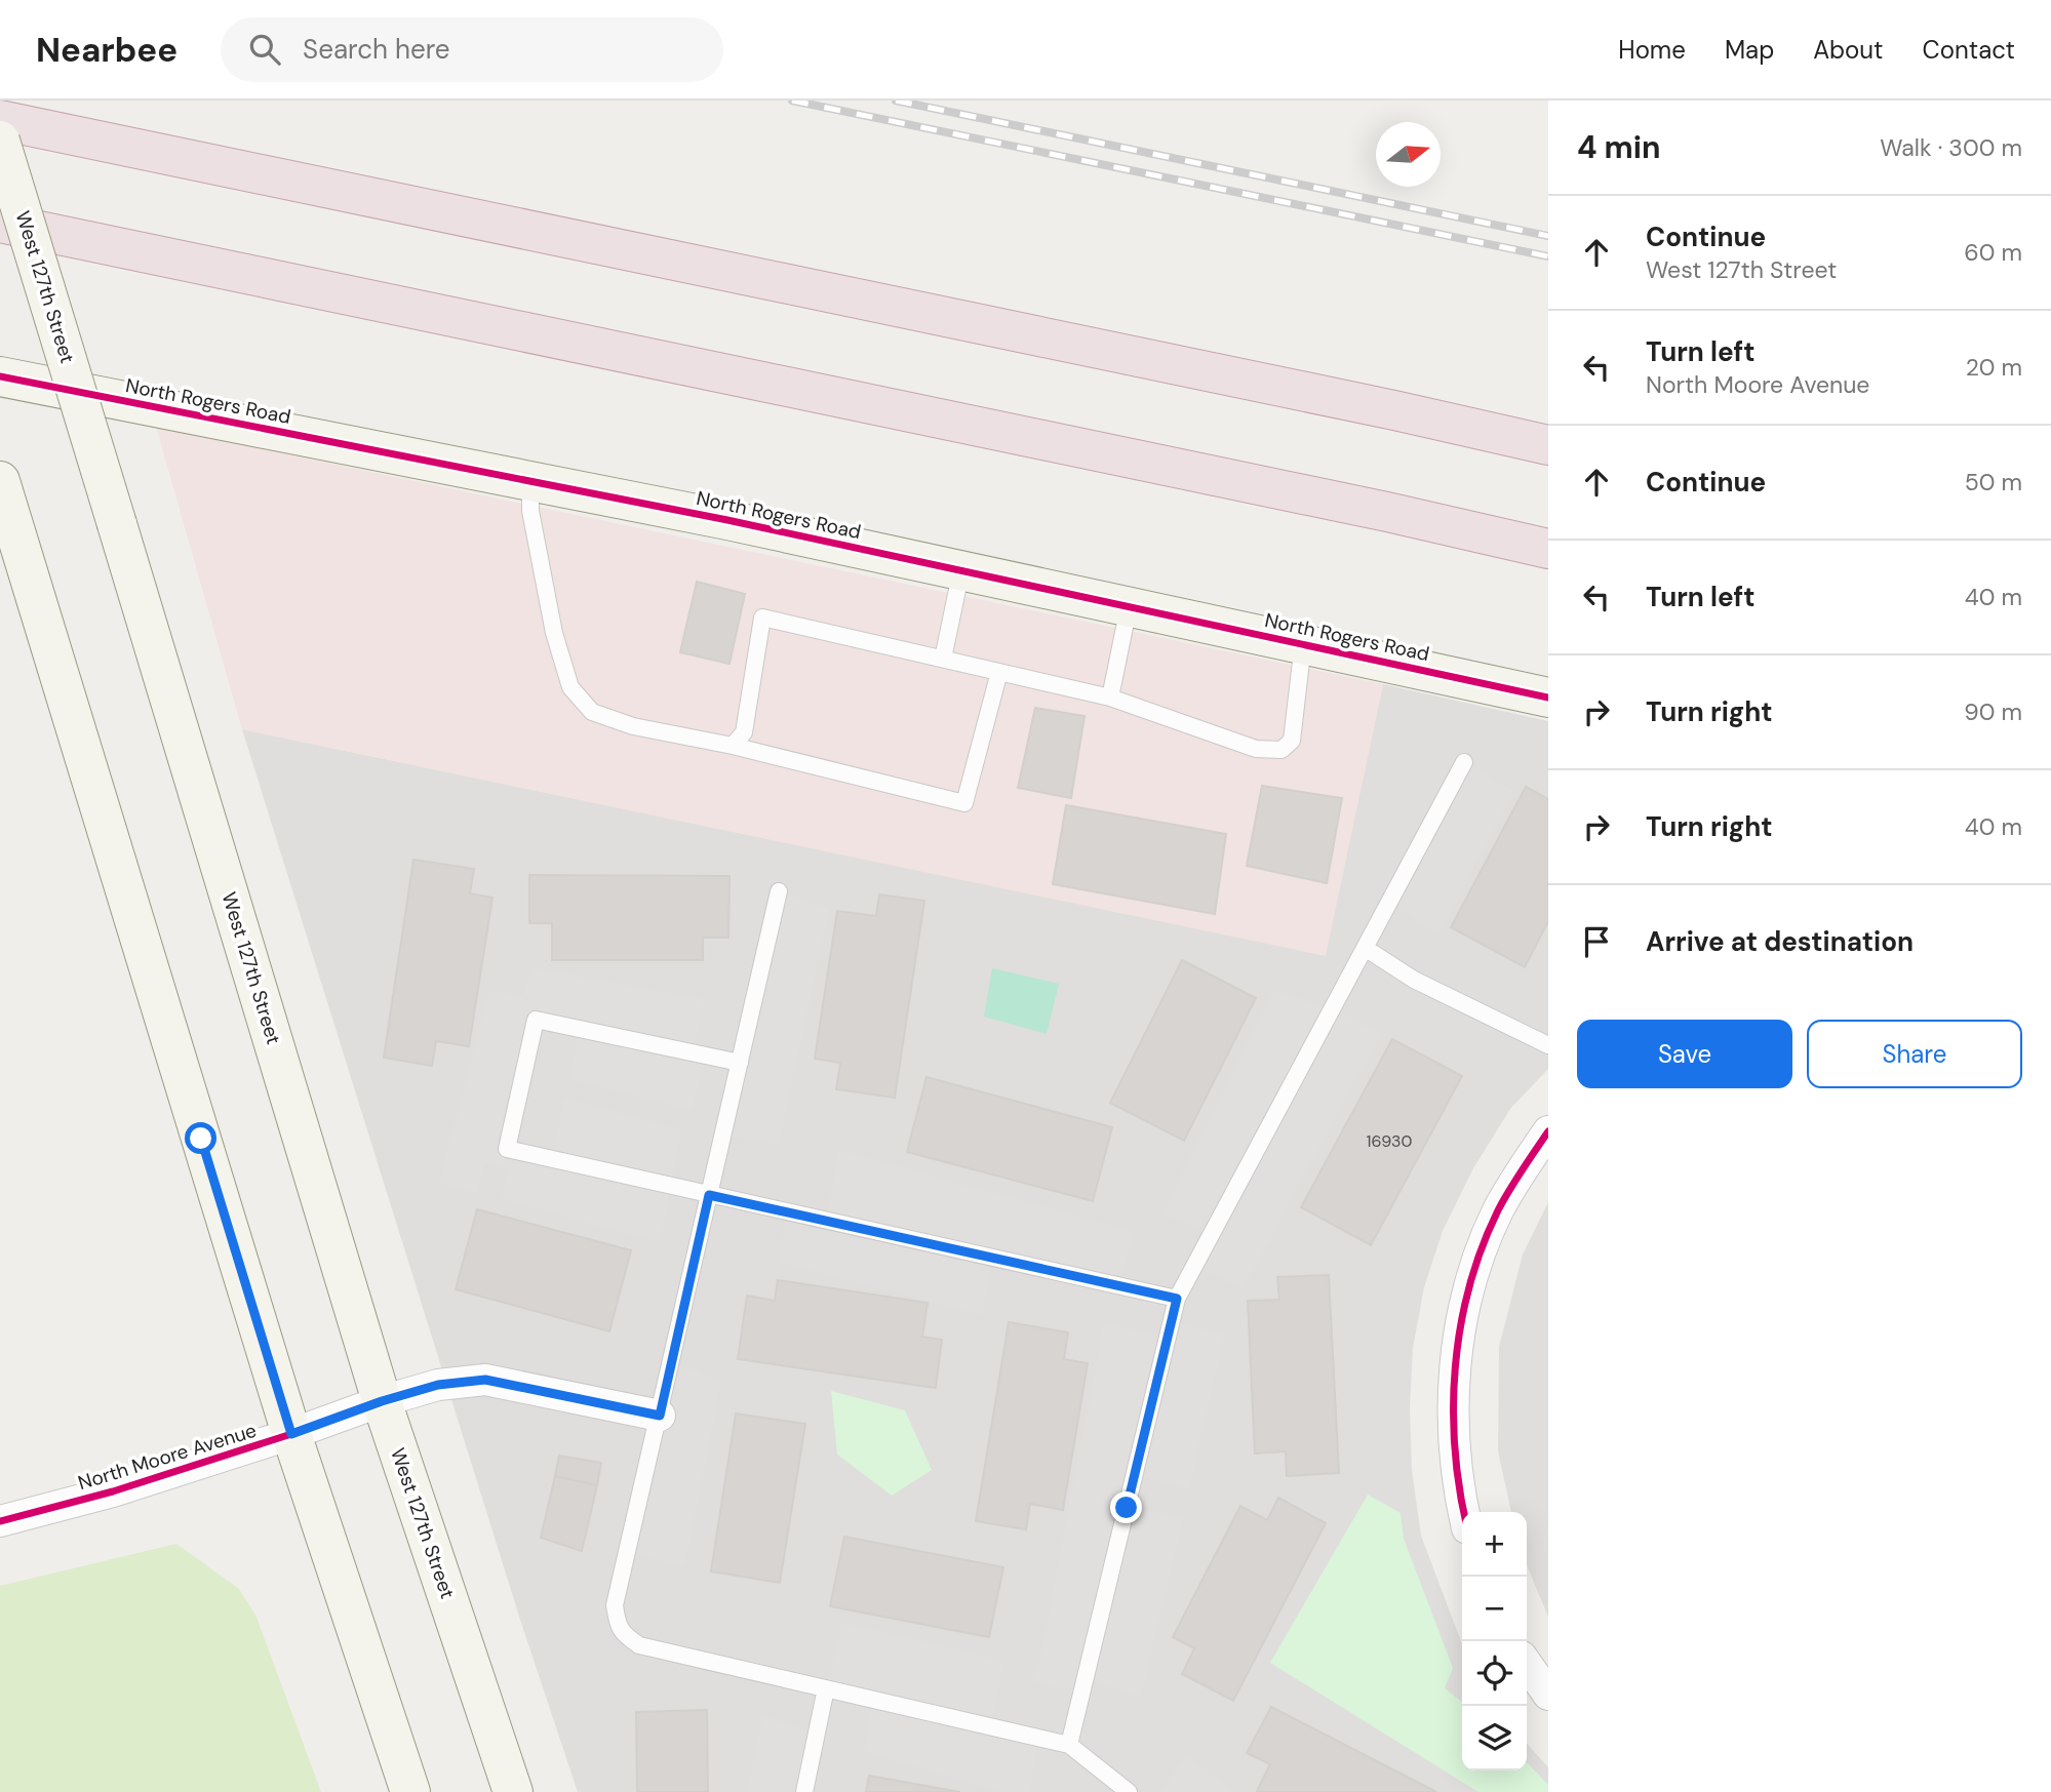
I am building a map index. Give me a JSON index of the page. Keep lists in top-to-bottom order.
{
  "streets": {
    "main road": ["West 127th Street", "North Rogers Road"],
    "street": ["North Moore Avenue"]
  },
  "crossings": [
    ["West 127th Street", "North Moore Avenue"]
  ],
  "house_numbers": ["16930"],
  "north": "right",
  "page": {
    "header": "Nearbee",
    "search": "Search here",
    "nav": [
      "Home",
      "Map",
      "About",
      "Contact"
    ],
    "heading": ["4 min", "Walk · 300 m"],
    "list": [
      ["Continue", "West 127th Street", "60 m"],
      ["Turn left", "North Moore Avenue", "20 m"],
      ["Continue", "50 m"],
      ["Turn left", "40 m"],
      ["Turn right", "90 m"],
      ["Turn right", "40 m"],
      "Arrive at destination"
    ],
    "buttons": ["Save", "Share"],
    "map_buttons": ["+", "−"]
  }
}
